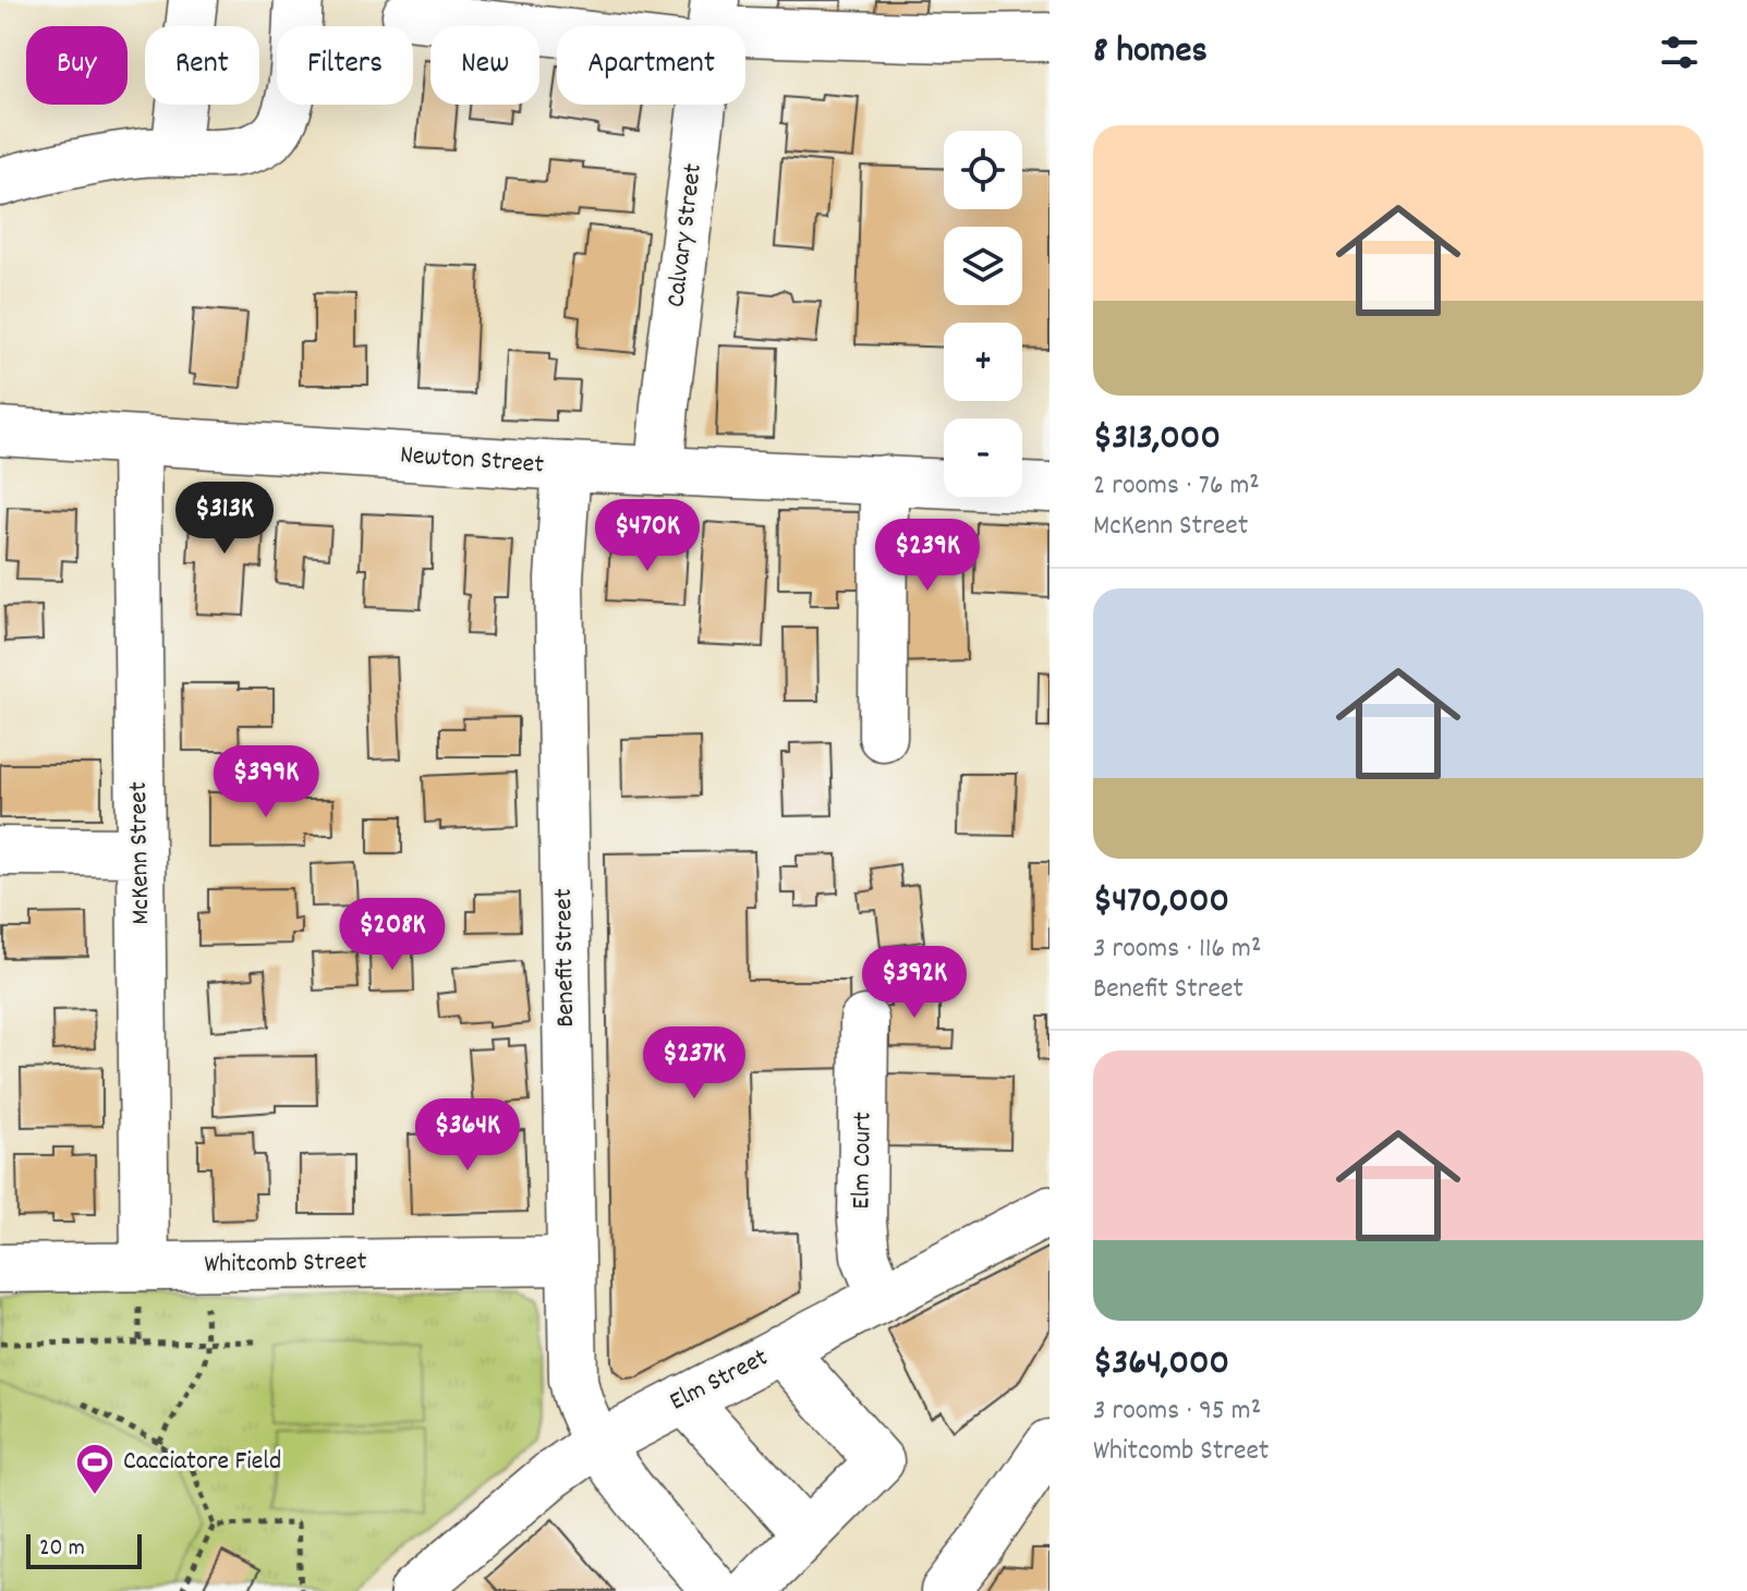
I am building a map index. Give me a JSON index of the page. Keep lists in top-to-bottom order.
{
  "streets": {
    "street": [
      "Calvary Street",
      "Newton Street",
      "McKenn Street",
      "Benefit Street",
      "Elm Court",
      "Whitcomb Street",
      "Elm Street"
    ]
  },
  "crossings": [
    ["Calvary Street", "Newton Street"],
    ["Newton Street", "McKenn Street"],
    ["Newton Street", "Benefit Street"],
    ["McKenn Street", "Whitcomb Street"],
    ["Benefit Street", "Whitcomb Street"],
    ["Benefit Street", "Elm Street"],
    ["Elm Court", "Elm Street"]
  ],
  "places": {
    "sports": ["Cacciatore Field"]
  },
  "scale_bar": "20 m",
  "page": {
    "heading": "8 homes",
    "chip": [
      "Buy",
      "Rent",
      "Filters",
      "New",
      "Apartment"
    ],
    "list": [
      {
        "name": "$313,000",
        "note": "2 rooms · 76 m² · McKenn Street"
      },
      {
        "name": "$470,000",
        "note": "3 rooms · 116 m² · Benefit Street"
      },
      {
        "name": "$364,000",
        "note": "3 rooms · 95 m² · Whitcomb Street"
      }
    ],
    "map_buttons": ["+", "−"],
    "price": [
      "$313K",
      "$470K",
      "$239K",
      "$399K",
      "$208K",
      "$392K",
      "$237K",
      "$364K"
    ],
    "scale": "20 m"
  }
}
